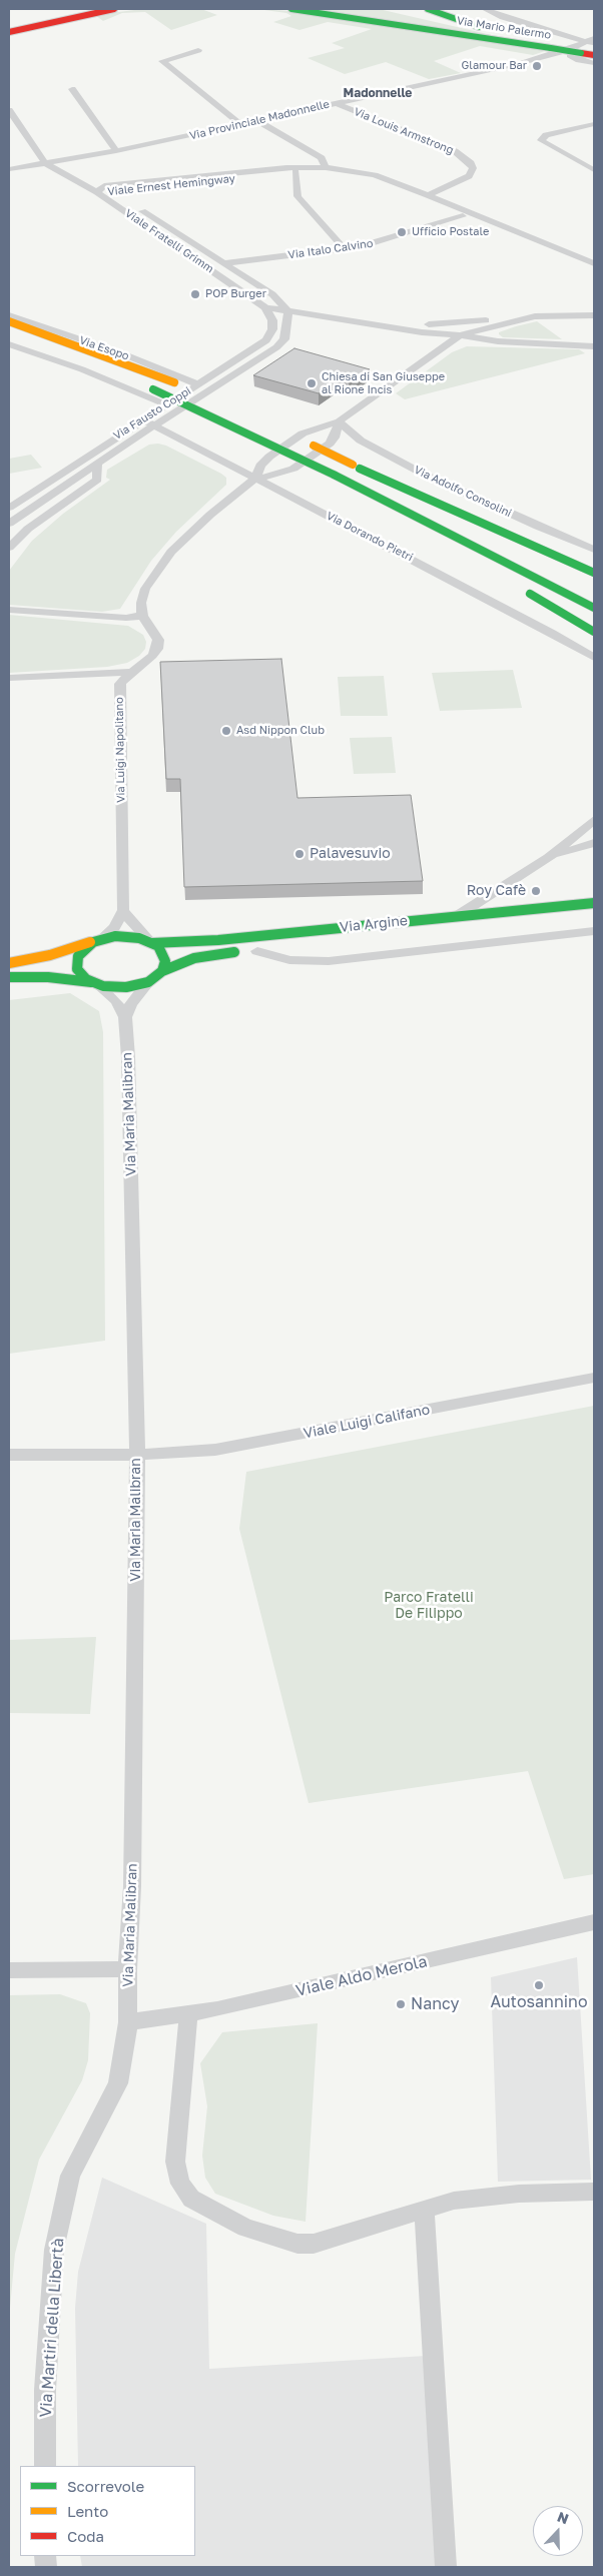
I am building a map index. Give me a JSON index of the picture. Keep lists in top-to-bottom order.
{
  "streets": {
    "main road": ["Via Mario Palermo", "Via Argine"],
    "street": [
      "Via Provinciale Madonnelle",
      "Via Louis Armstrong",
      "Viale Ernest Hemingway",
      "Viale Fratelli Grimm",
      "Via Italo Calvino",
      "Via Esopo",
      "Via Fausto Coppi",
      "Via Adolfo Consolini",
      "Via Dorando Pietri",
      "Via Luigi Napolitano",
      "Via Maria Malibran",
      "Viale Luigi Califano",
      "Viale Aldo Merola",
      "Via Martiri della Libertà"
    ]
  },
  "crossings": [
    ["Via Mario Palermo", "Via Provinciale Madonnelle"],
    ["Via Provinciale Madonnelle", "Via Louis Armstrong"],
    ["Via Provinciale Madonnelle", "Viale Fratelli Grimm"],
    ["Via Louis Armstrong", "Viale Ernest Hemingway"],
    ["Viale Ernest Hemingway", "Viale Fratelli Grimm"],
    ["Viale Ernest Hemingway", "Via Italo Calvino"],
    ["Viale Fratelli Grimm", "Via Italo Calvino"],
    ["Viale Fratelli Grimm", "Via Fausto Coppi"],
    ["Via Esopo", "Via Fausto Coppi"],
    ["Via Fausto Coppi", "Via Dorando Pietri"],
    ["Via Maria Malibran", "Viale Luigi Califano"],
    ["Via Maria Malibran", "Viale Aldo Merola"],
    ["Via Maria Malibran", "Via Martiri della Libertà"],
    ["Viale Aldo Merola", "Via Martiri della Libertà"]
  ],
  "districts": ["Madonnelle"],
  "parks": ["Parco Fratelli De Filippo"],
  "places": [
    "Glamour Bar",
    "Ufficio Postale",
    "POP Burger",
    "Chiesa di San Giuseppe al Rione Incis",
    "Asd Nippon Club",
    "Palavesuvio",
    "Roy Cafè",
    "Autosannino",
    "Nancy"
  ],
  "legend": ["Scorrevole", "Lento", "Coda"],
  "north": "top"
}
